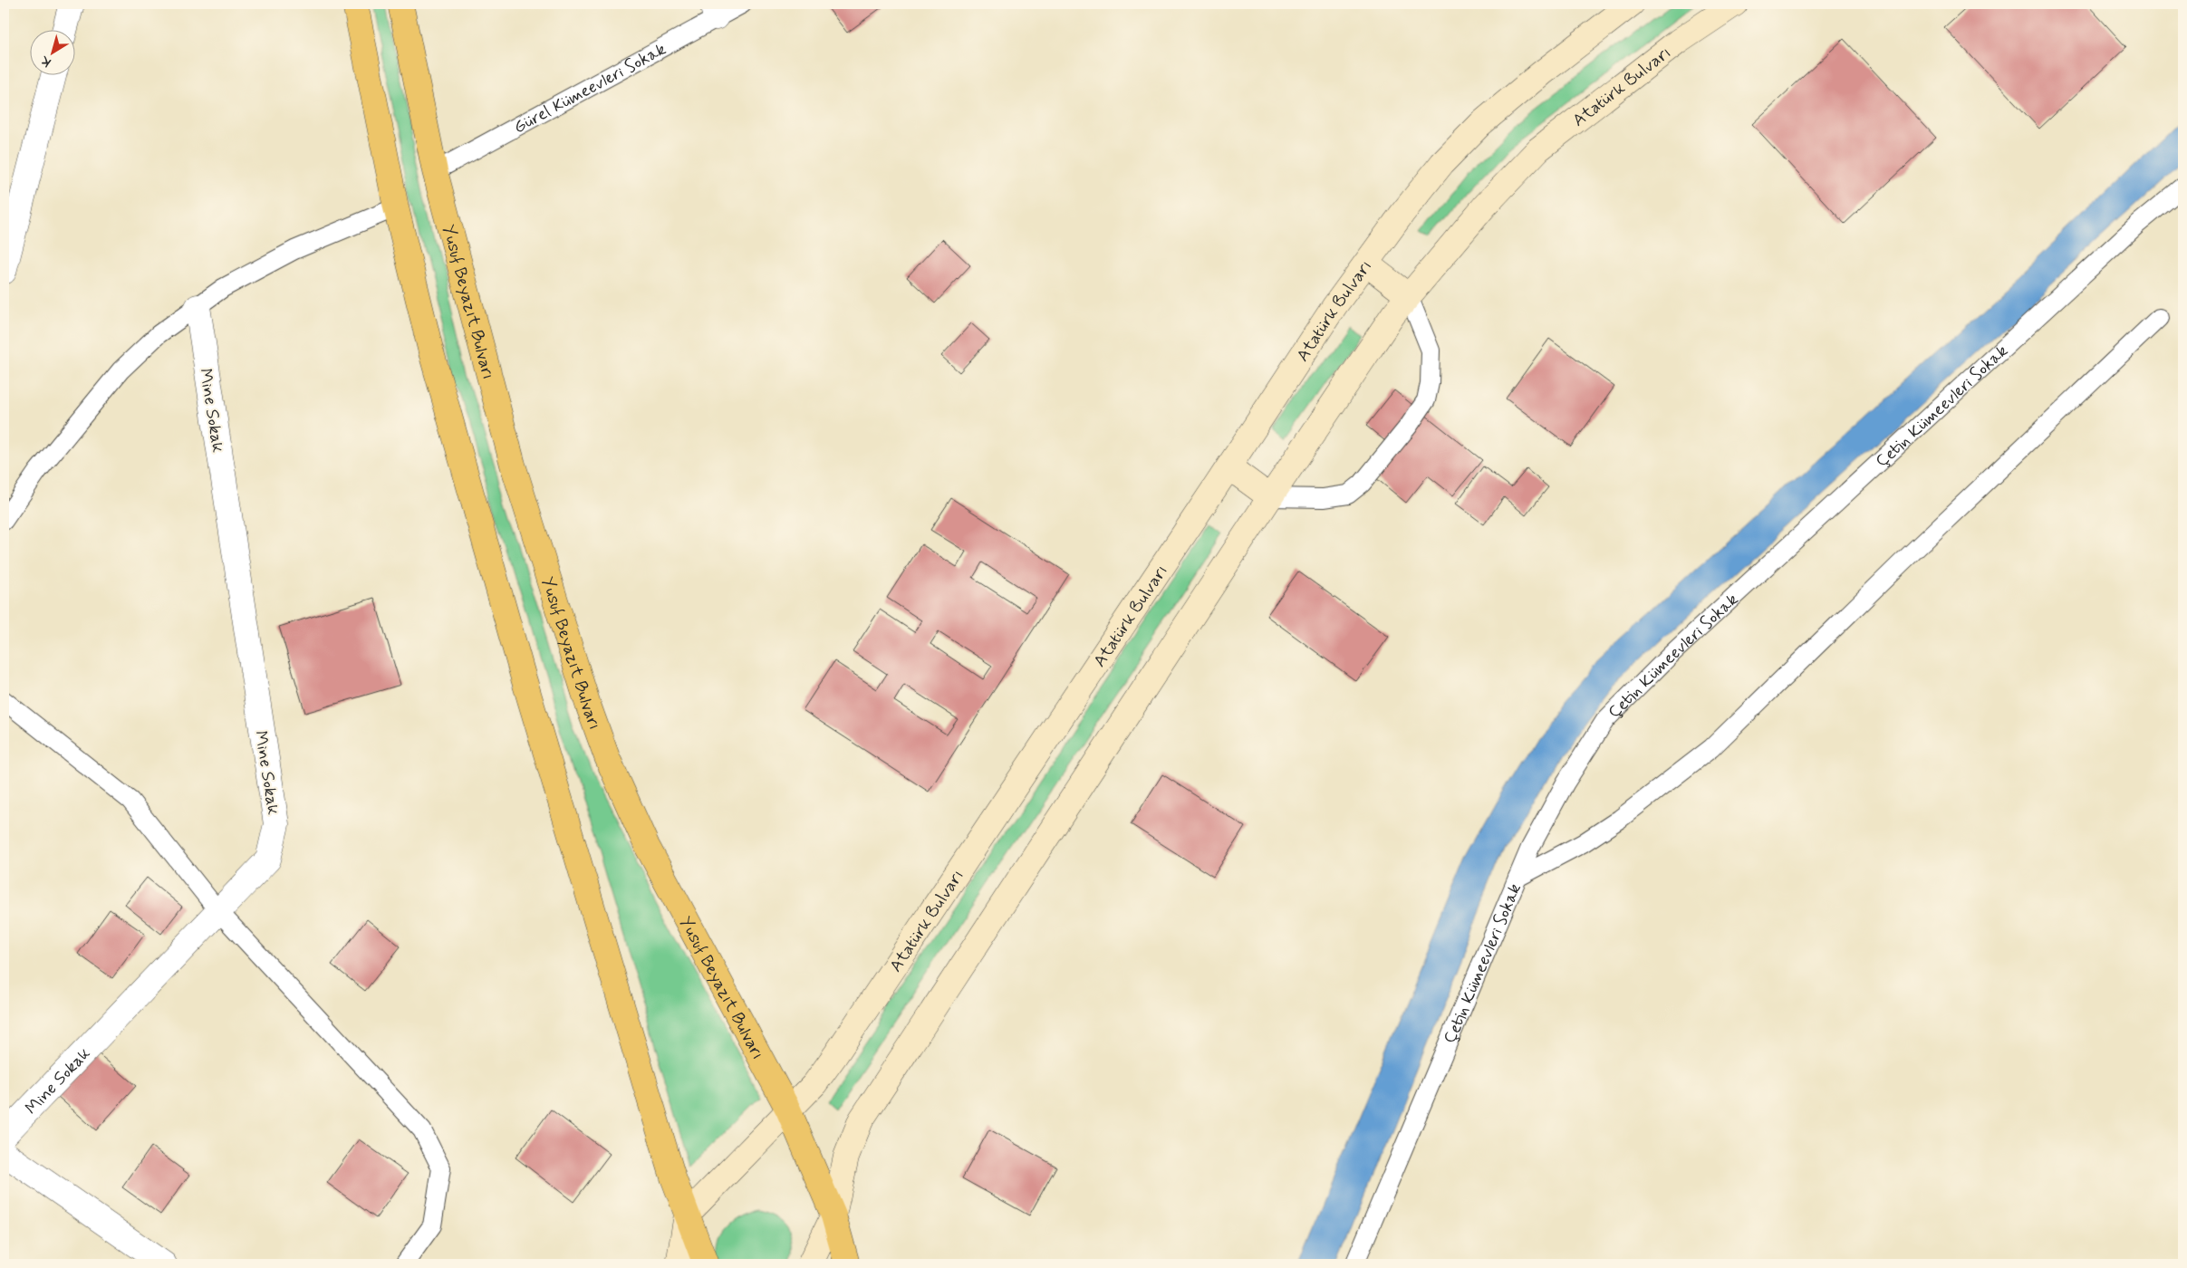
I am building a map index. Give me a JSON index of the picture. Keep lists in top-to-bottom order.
{
  "streets": {
    "main road": ["Atatürk Bulvarı", "Yusuf Beyazıt Bulvarı"],
    "street": ["Mine Sokak"],
    "lane": ["Gürel Kümeevleri Sokak", "Çetin Kümeevleri Sokak"]
  },
  "crossings": [
    ["Atatürk Bulvarı", "Yusuf Beyazıt Bulvarı"],
    ["Gürel Kümeevleri Sokak", "Yusuf Beyazıt Bulvarı"]
  ],
  "north": "bottom left"
}
